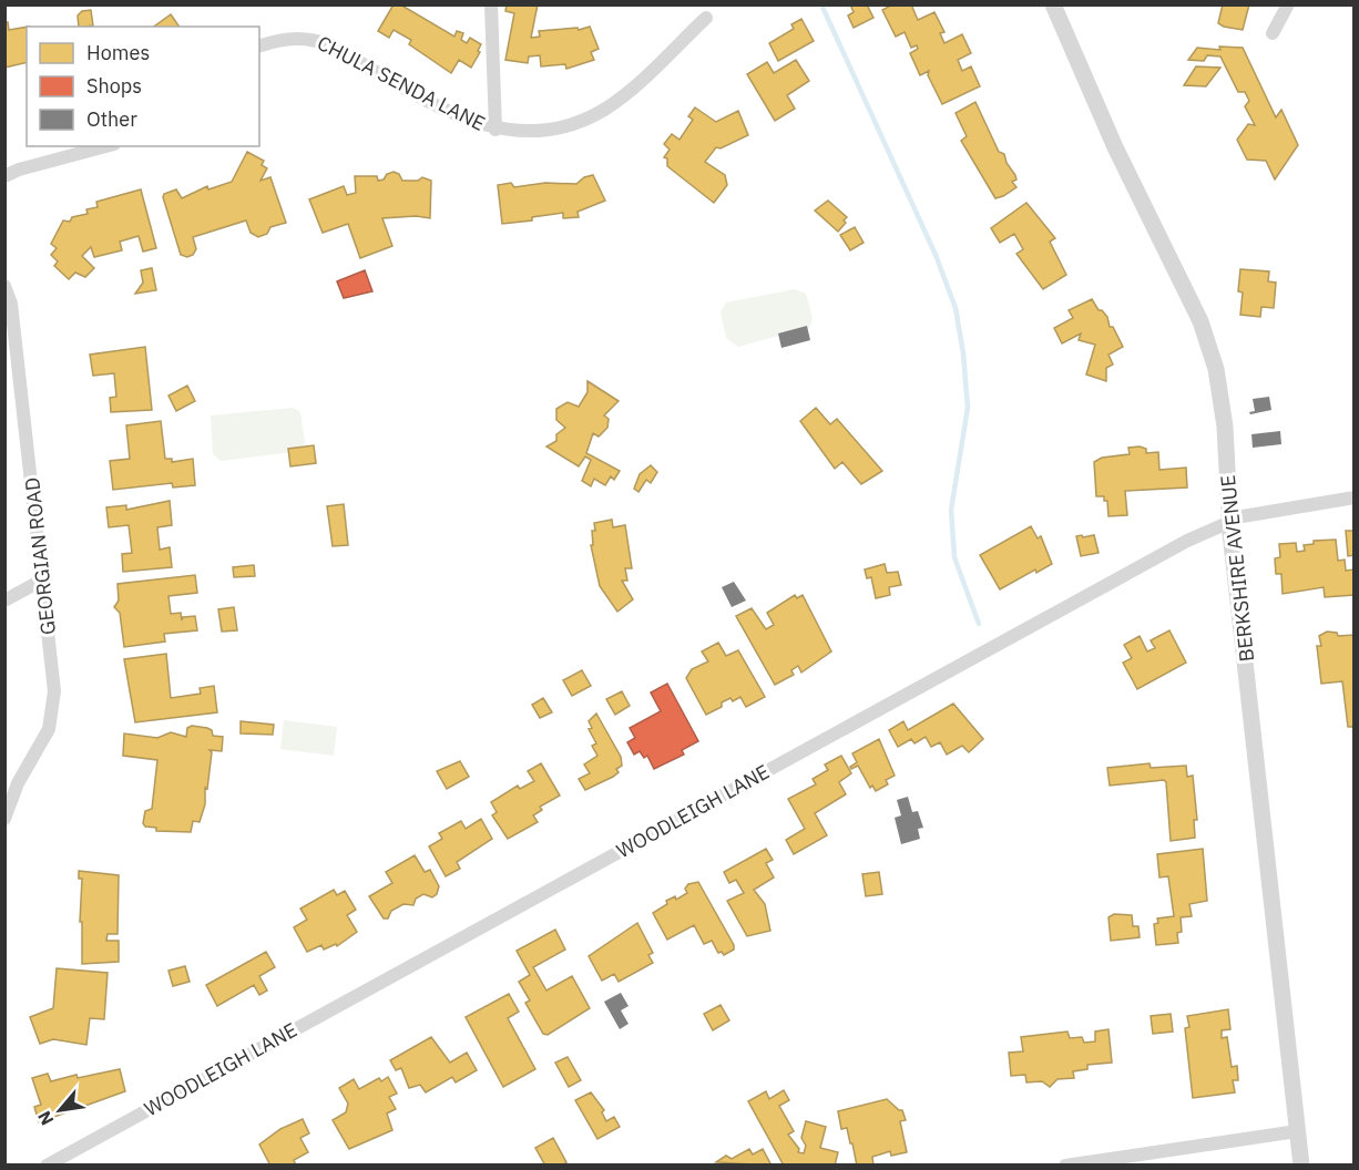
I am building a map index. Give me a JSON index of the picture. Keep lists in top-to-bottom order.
{
  "streets": {
    "street": [
      "CHULA SENDA LANE",
      "GEORGIAN ROAD",
      "BERKSHIRE AVENUE",
      "WOODLEIGH LANE"
    ]
  },
  "crossings": [
    ["BERKSHIRE AVENUE", "WOODLEIGH LANE"]
  ],
  "legend": ["Homes", "Shops", "Other"],
  "north": "bottom left"
}
